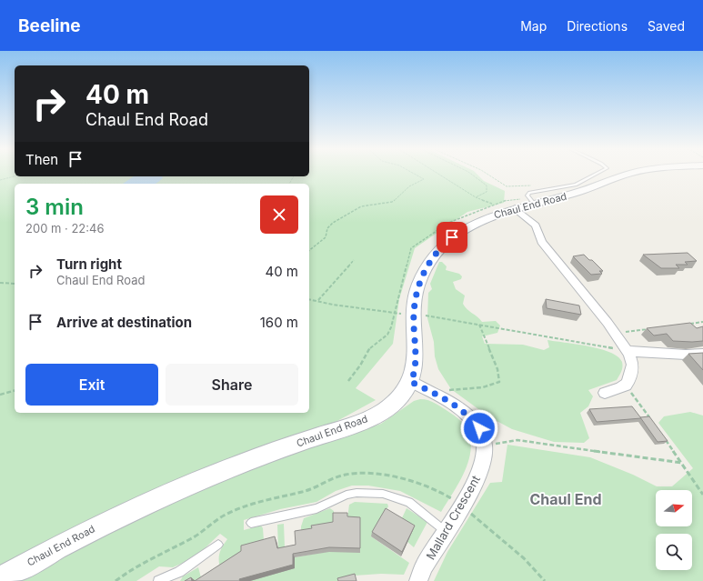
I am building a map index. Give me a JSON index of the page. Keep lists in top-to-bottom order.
{
  "streets": {
    "street": ["Chaul End Road", "Mallard Crescent"]
  },
  "crossings": [
    ["Chaul End Road", "Mallard Crescent"]
  ],
  "districts": ["Chaul End"],
  "north": "right",
  "page": {
    "header": "Beeline",
    "nav": ["Map", "Directions", "Saved"],
    "turn": ["40 m", "Chaul End Road"],
    "then": "Then",
    "heading": ["3 min", "200 m · 22:46"],
    "list": [
      {
        "name": "Turn right",
        "note": "Chaul End Road",
        "value": "40 m"
      },
      {
        "name": "Arrive at destination",
        "value": "160 m"
      }
    ],
    "buttons": ["Exit", "Share"]
  }
}
